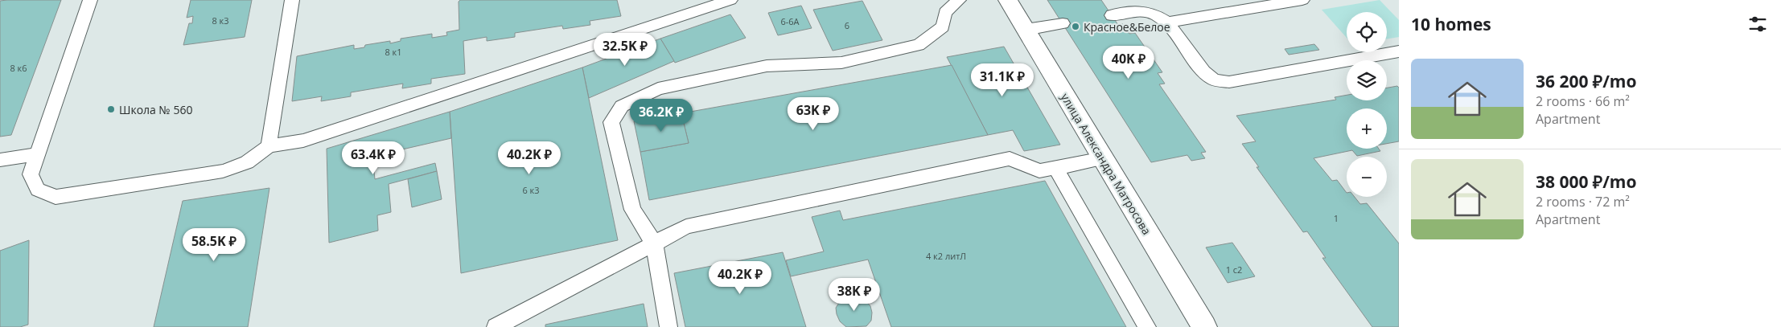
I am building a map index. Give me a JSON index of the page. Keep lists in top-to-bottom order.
{
  "streets": {
    "street": ["улица Александра Матросова"]
  },
  "places": ["Красное&Белое", "Школа № 560"],
  "house_numbers": [
    "8 к3",
    "6-6А",
    "6",
    "8 к1",
    "8 к6",
    "6 к3",
    "1",
    "4 к2 литЛ",
    "1 с2"
  ],
  "page": {
    "heading": "10 homes",
    "map_buttons": ["+", "−"],
    "price": [
      "32.5K ₽",
      "40K ₽",
      "31.1K ₽",
      "63K ₽",
      "36.2K ₽",
      "63.4K ₽",
      "40.2K ₽",
      "58.5K ₽",
      "40.2K ₽",
      "38K ₽"
    ],
    "list": [
      {
        "name": "36 200 ₽/mo",
        "note": "2 rooms · 66 m² · Apartment"
      },
      {
        "name": "38 000 ₽/mo",
        "note": "2 rooms · 72 m² · Apartment"
      }
    ]
  }
}
